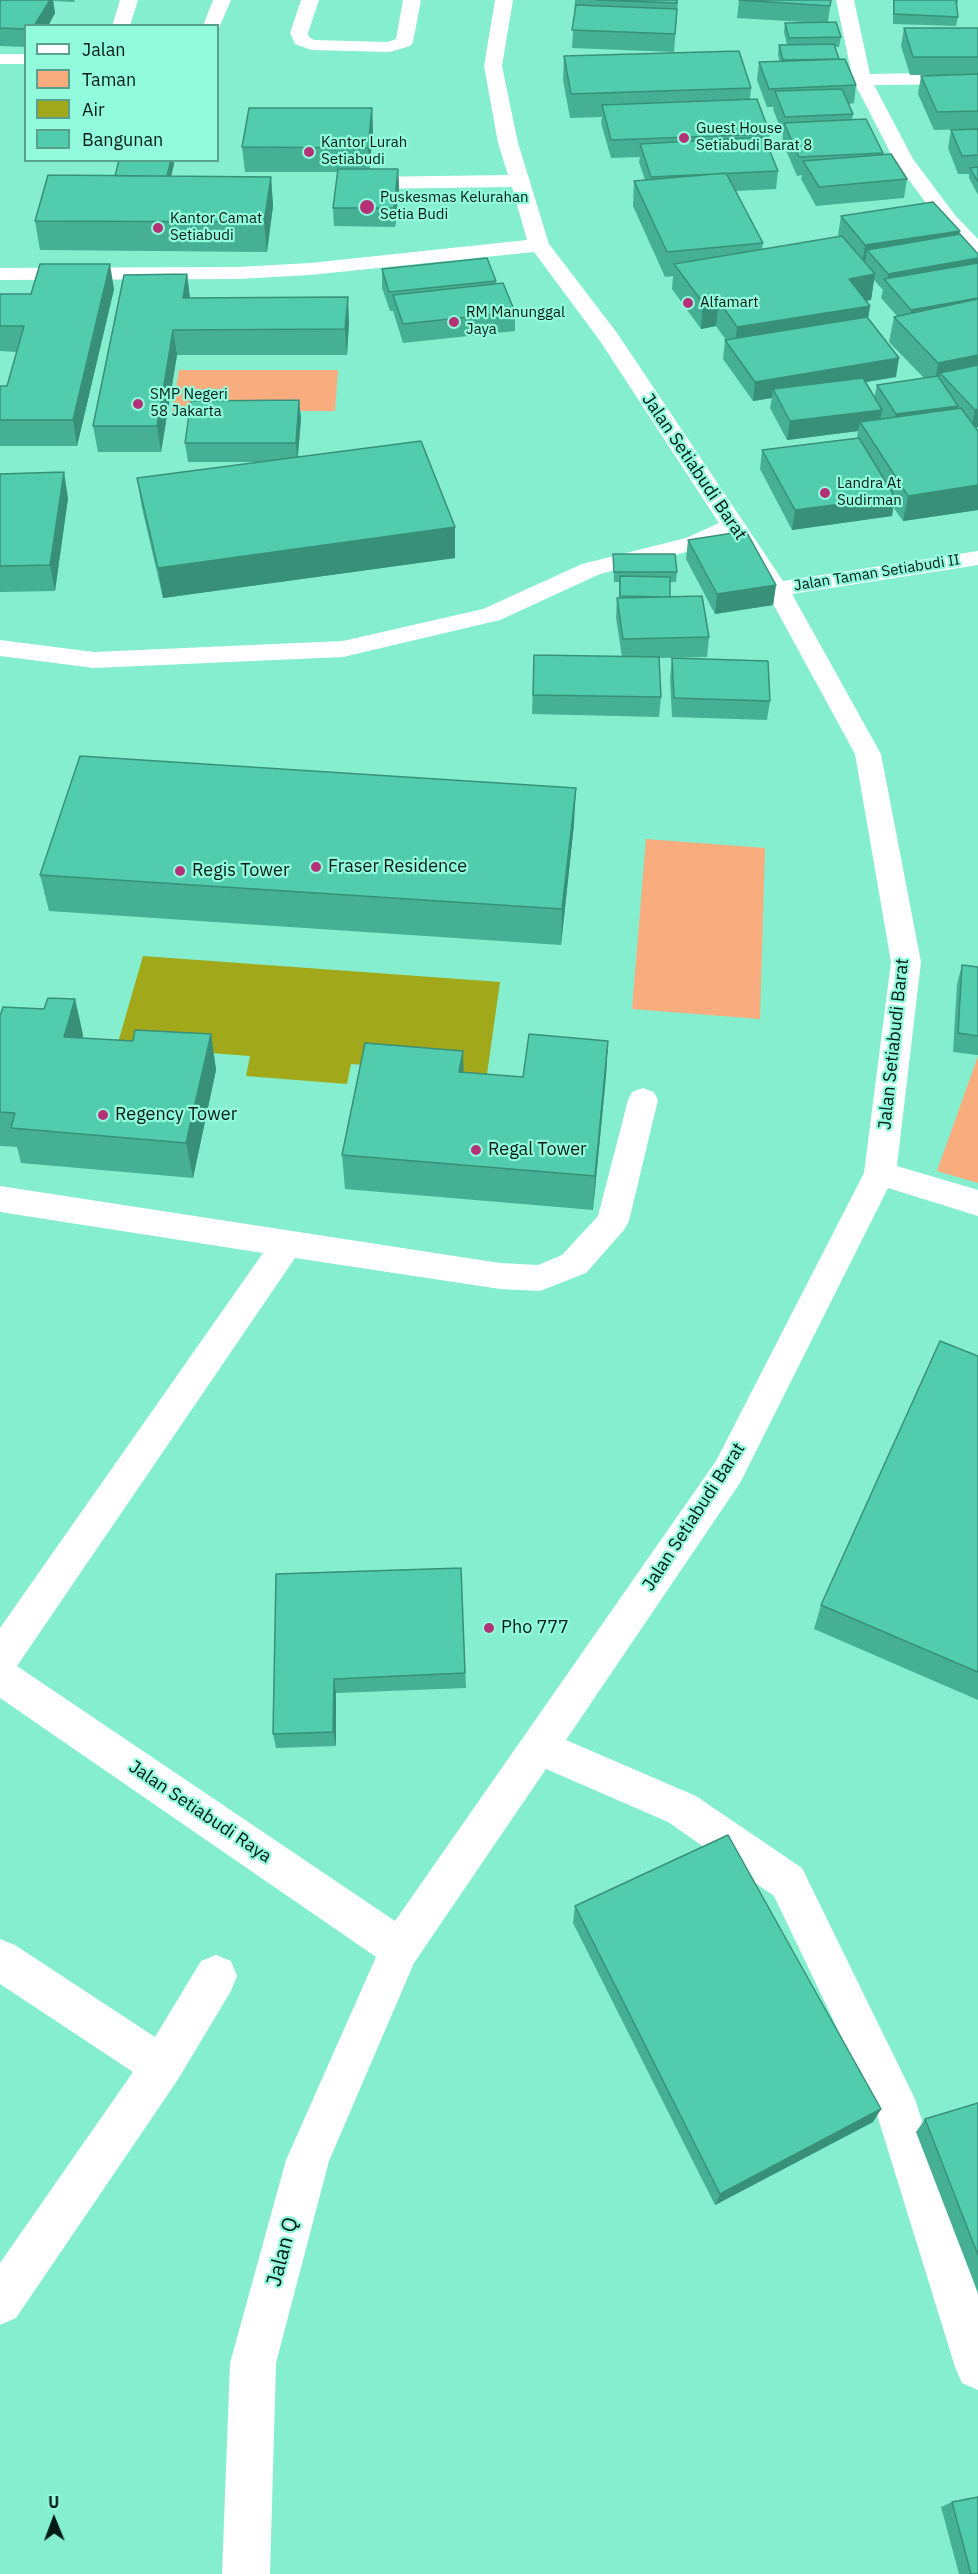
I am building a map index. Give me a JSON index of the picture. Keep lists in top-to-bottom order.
{
  "streets": {
    "street": [
      "Jalan Setiabudi Barat",
      "Jalan Taman Setiabudi II",
      "Jalan Setiabudi Raya",
      "Jalan Q"
    ]
  },
  "crossings": [
    ["Jalan Setiabudi Barat", "Jalan Taman Setiabudi II"],
    ["Jalan Setiabudi Barat", "Jalan Setiabudi Raya"],
    ["Jalan Setiabudi Barat", "Jalan Q"],
    ["Jalan Setiabudi Raya", "Jalan Q"]
  ],
  "places": [
    "Guest House Setiabudi Barat 8",
    "Kantor Lurah Setiabudi",
    "Puskesmas Kelurahan Setia Budi",
    "Kantor Camat Setiabudi",
    "Alfamart",
    "RM Manunggal Jaya",
    "SMP Negeri 58 Jakarta",
    "Landra At Sudirman",
    "Fraser Residence",
    "Regis Tower",
    "Regency Tower",
    "Regal Tower",
    "Pho 777"
  ],
  "legend": [
    "Jalan",
    "Taman",
    "Air",
    "Bangunan"
  ],
  "north": "top"
}
